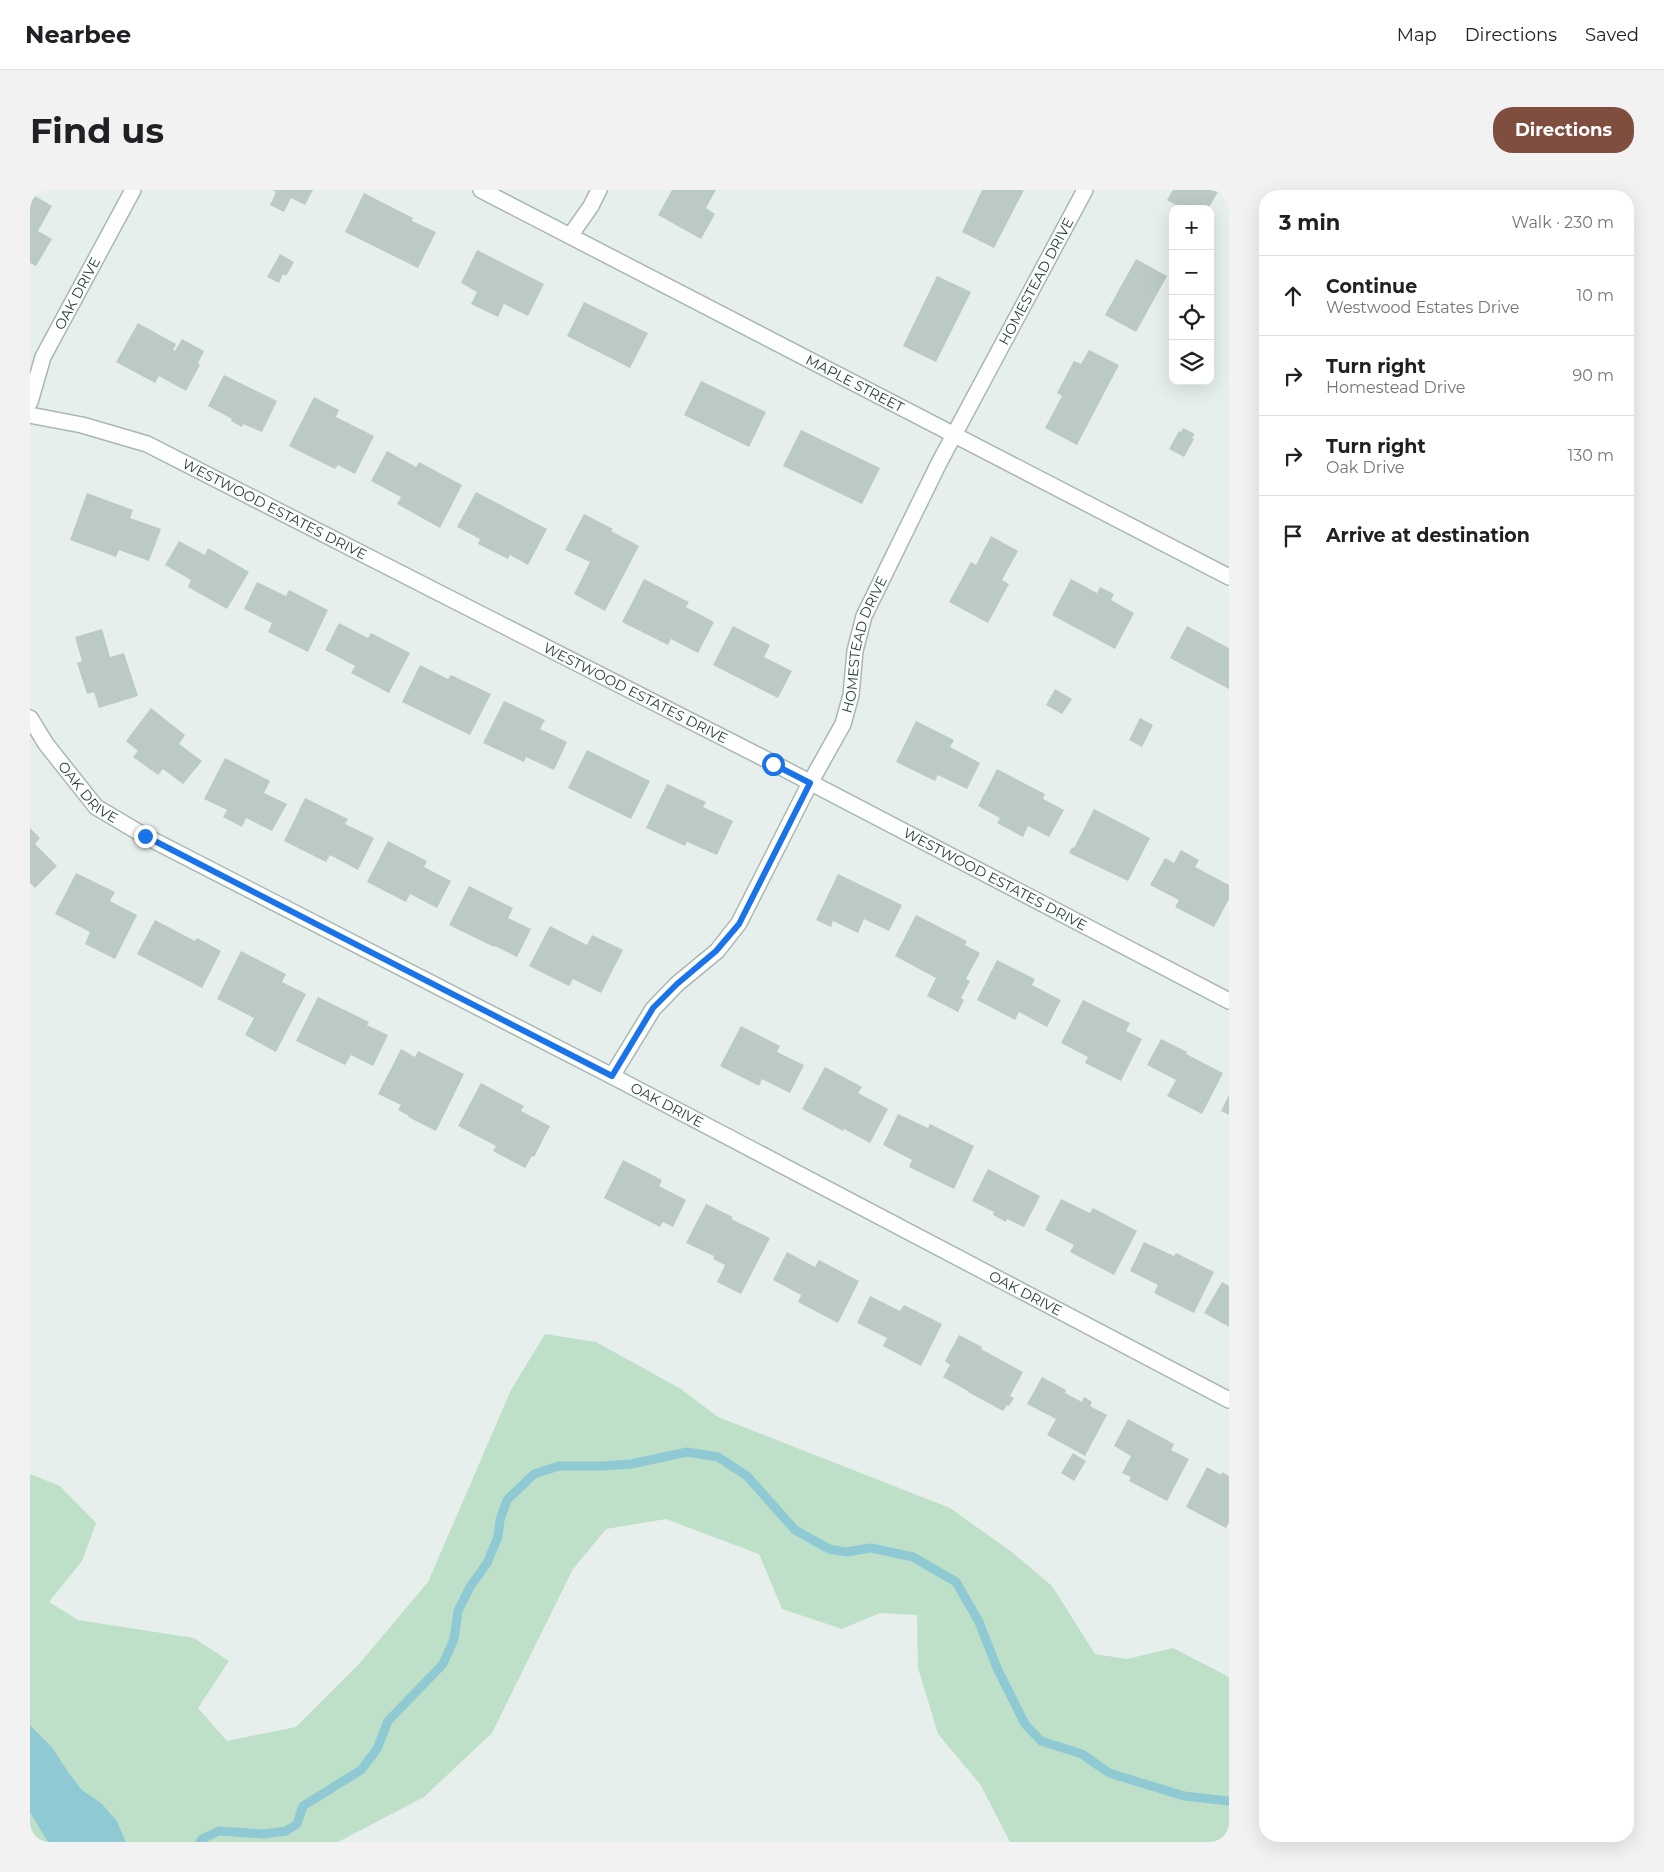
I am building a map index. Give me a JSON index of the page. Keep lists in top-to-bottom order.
{
  "streets": {
    "street": [
      "HOMESTEAD DRIVE",
      "OAK DRIVE",
      "MAPLE STREET",
      "WESTWOOD ESTATES DRIVE"
    ]
  },
  "crossings": [
    ["HOMESTEAD DRIVE", "OAK DRIVE"],
    ["HOMESTEAD DRIVE", "MAPLE STREET"],
    ["HOMESTEAD DRIVE", "WESTWOOD ESTATES DRIVE"]
  ],
  "page": {
    "header": "Nearbee",
    "nav": ["Map", "Directions", "Saved"],
    "buttons": "Directions",
    "title": "Find us",
    "heading": ["3 min", "Walk · 230 m"],
    "map_buttons": ["+", "−"],
    "list": [
      ["Continue", "Westwood Estates Drive", "10 m"],
      ["Turn right", "Homestead Drive", "90 m"],
      ["Turn right", "Oak Drive", "130 m"],
      "Arrive at destination"
    ]
  }
}
